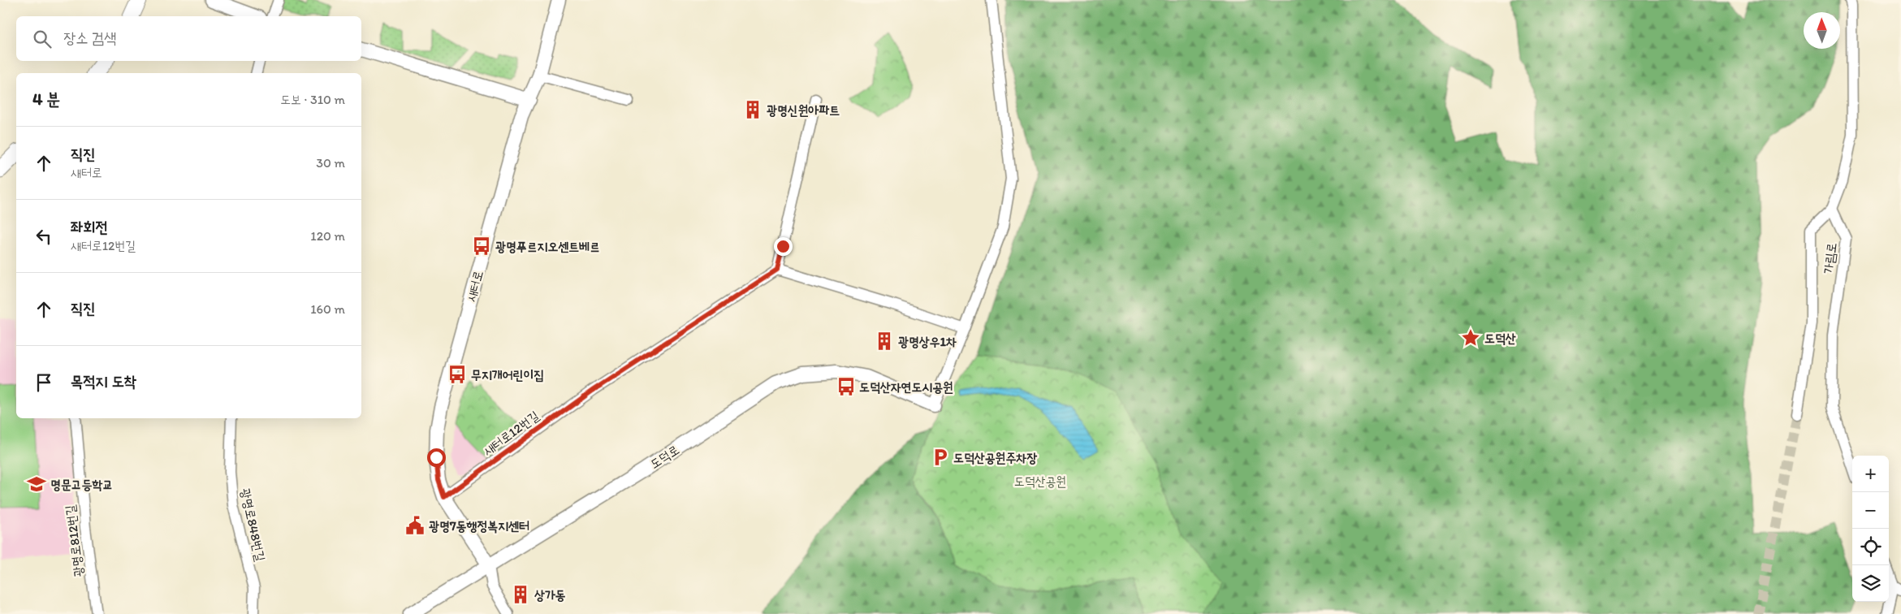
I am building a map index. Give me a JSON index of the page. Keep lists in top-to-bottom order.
{
  "streets": {
    "street": [
      "가림로",
      "새터로",
      "새터로12번길",
      "도덕로",
      "광명로848번길",
      "광명로812번길"
    ]
  },
  "crossings": [
    ["새터로", "새터로12번길"],
    ["새터로", "도덕로"]
  ],
  "parks": ["도덕산공원"],
  "places": {
    "building": ["광명신원아파트", "광명상우1차", "상가동"],
    "bus stop": ["광명푸르지오센트베르", "무지개어린이집", "도덕산자연도시공원"],
    "place": ["도덕산"],
    "parking": ["도덕산공원주차장"],
    "school or university": ["명문고등학교"],
    "public building": ["광명7동행정복지센터"]
  },
  "north": "top",
  "page": {
    "search": "장소 검색",
    "heading": ["4 분", "도보 · 310 m"],
    "list": [
      ["직진", "새터로", "30 m"],
      ["좌회전", "새터로12번길", "120 m"],
      ["직진", "160 m"],
      "목적지 도착"
    ],
    "map_buttons": ["+", "−"]
  }
}
